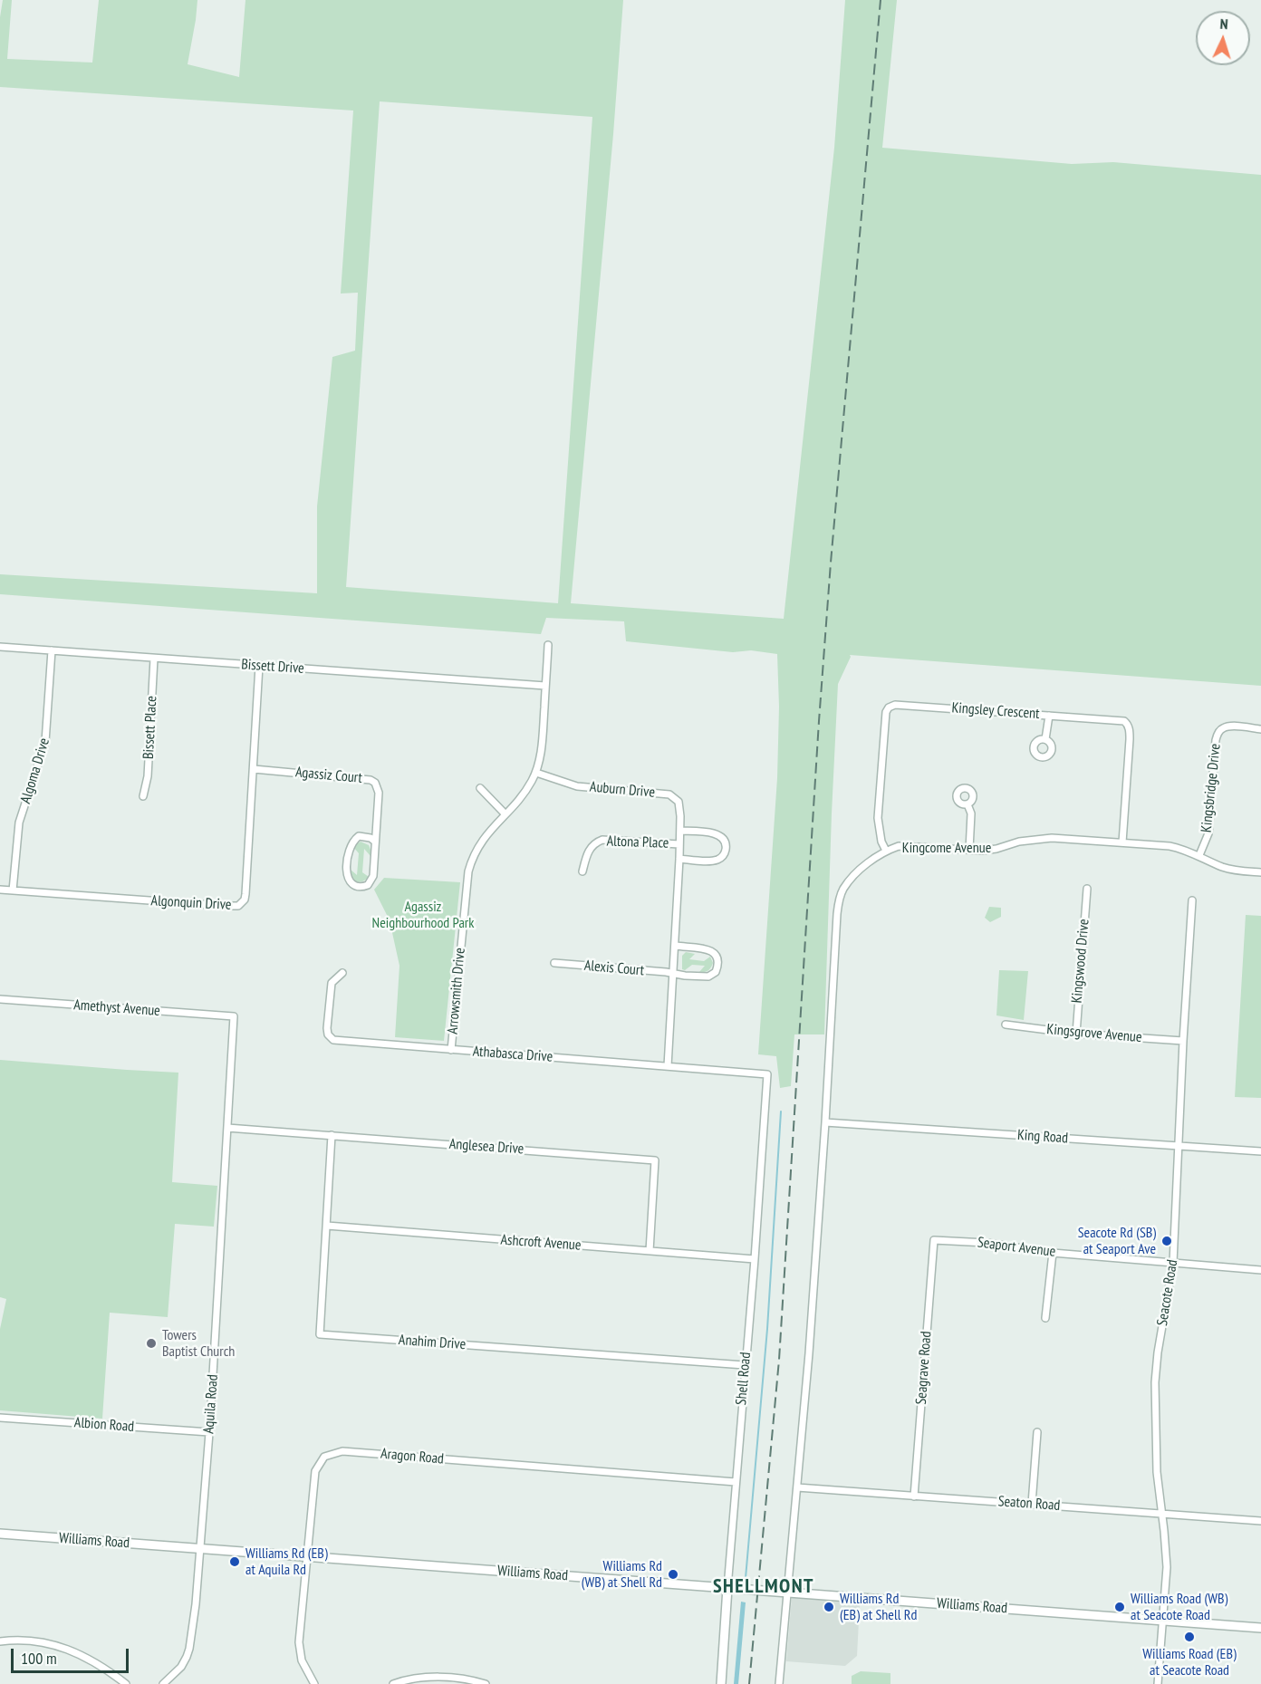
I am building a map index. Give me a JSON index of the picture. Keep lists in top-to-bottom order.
{
  "streets": {
    "street": [
      "Bissett Drive",
      "Kingsley Crescent",
      "Bissett Place",
      "Algoma Drive",
      "Agassiz Court",
      "Kingsbridge Drive",
      "Auburn Drive",
      "Altona Place",
      "Kingcome Avenue",
      "Algonquin Drive",
      "Kingswood Drive",
      "Alexis Court",
      "Arrowsmith Drive",
      "Amethyst Avenue",
      "Kingsgrove Avenue",
      "Athabasca Drive",
      "King Road",
      "Anglesea Drive",
      "Ashcroft Avenue",
      "Seaport Avenue",
      "Seacote Road",
      "Anahim Drive",
      "Seagrave Road",
      "Shell Road",
      "Aquila Road",
      "Albion Road",
      "Aragon Road",
      "Seaton Road",
      "Williams Road"
    ]
  },
  "crossings": [
    ["Bissett Drive", "Bissett Place"],
    ["Bissett Drive", "Algoma Drive"],
    ["Bissett Drive", "Algonquin Drive"],
    ["Bissett Drive", "Arrowsmith Drive"],
    ["Kingsley Crescent", "Kingcome Avenue"],
    ["Algoma Drive", "Algonquin Drive"],
    ["Agassiz Court", "Algonquin Drive"],
    ["Kingsbridge Drive", "Kingcome Avenue"],
    ["Auburn Drive", "Altona Place"],
    ["Auburn Drive", "Alexis Court"],
    ["Auburn Drive", "Arrowsmith Drive"],
    ["Auburn Drive", "Athabasca Drive"],
    ["Kingcome Avenue", "King Road"],
    ["Kingswood Drive", "Kingsgrove Avenue"],
    ["Arrowsmith Drive", "Athabasca Drive"],
    ["Amethyst Avenue", "Aquila Road"],
    ["Kingsgrove Avenue", "Seacote Road"],
    ["Athabasca Drive", "Shell Road"],
    ["King Road", "Seacote Road"],
    ["Anglesea Drive", "Ashcroft Avenue"],
    ["Anglesea Drive", "Anahim Drive"],
    ["Anglesea Drive", "Aquila Road"],
    ["Ashcroft Avenue", "Anahim Drive"],
    ["Ashcroft Avenue", "Shell Road"],
    ["Seaport Avenue", "Seacote Road"],
    ["Seaport Avenue", "Seagrave Road"],
    ["Seacote Road", "Seaton Road"],
    ["Seacote Road", "Williams Road"],
    ["Anahim Drive", "Shell Road"],
    ["Seagrave Road", "Seaton Road"],
    ["Shell Road", "Aragon Road"],
    ["Shell Road", "Williams Road"],
    ["Aquila Road", "Albion Road"],
    ["Aquila Road", "Williams Road"],
    ["Aragon Road", "Williams Road"]
  ],
  "districts": ["SHELLMONT"],
  "parks": ["Agassiz Neighbourhood Park"],
  "places": [
    "Seacote Rd (SB) at Seaport Ave",
    "Towers Baptist Church",
    "Williams Rd (EB) at Aquila Rd",
    "Williams Rd (WB) at Shell Rd",
    "Williams Rd (EB) at Shell Rd",
    "Williams Road (WB) at Seacote Road",
    "Williams Road (EB) at Seacote Road"
  ],
  "scale_bar": "100 m",
  "north": "top"
}
